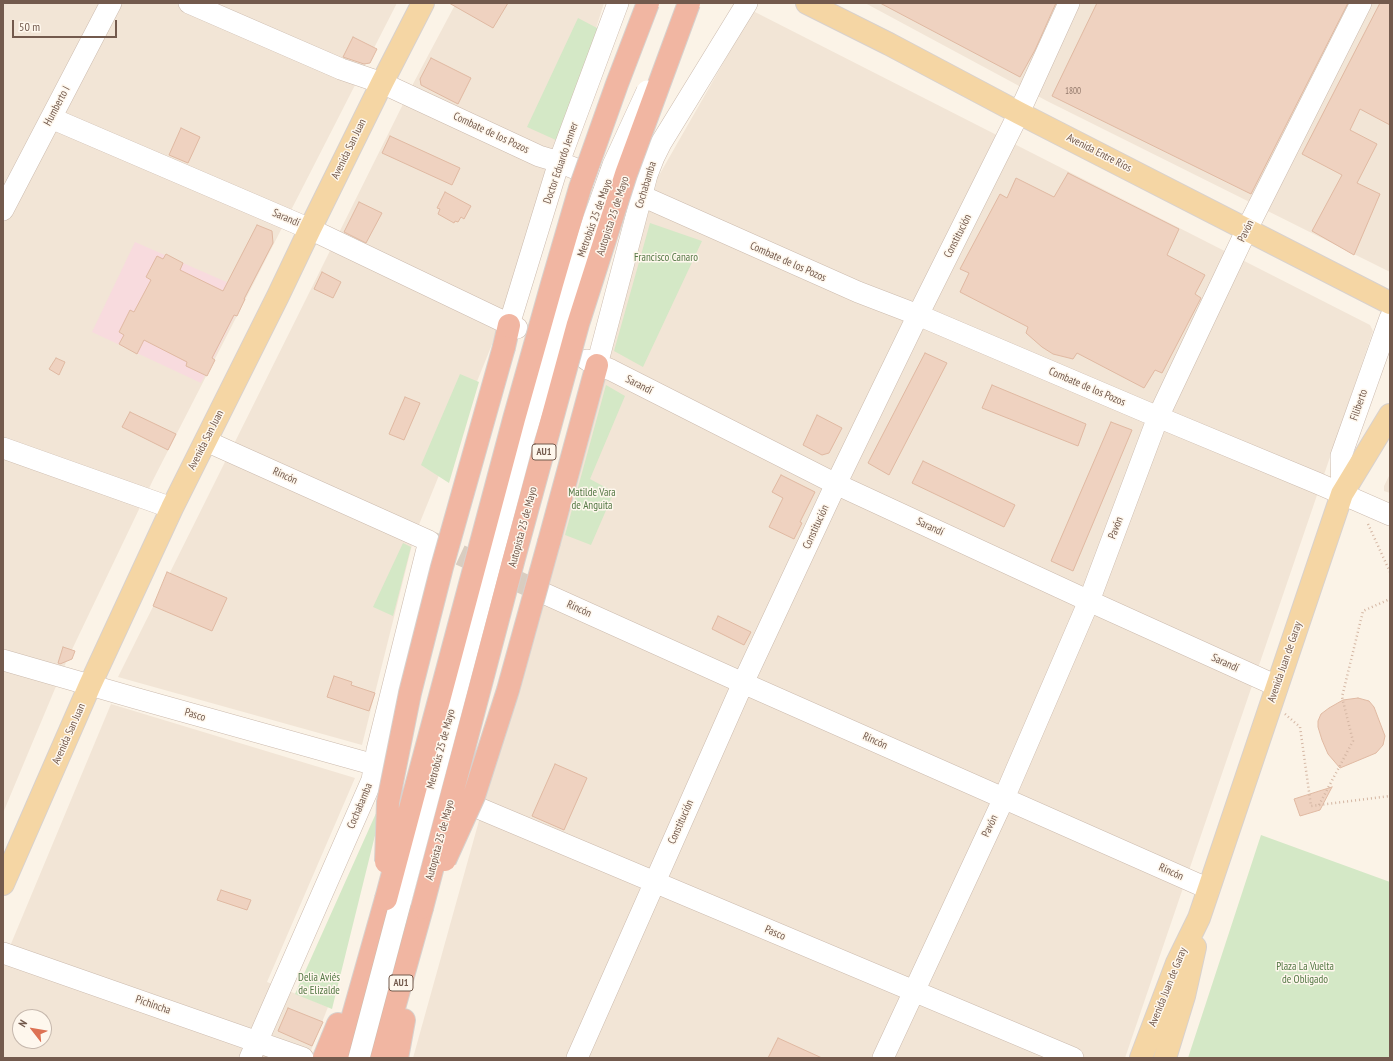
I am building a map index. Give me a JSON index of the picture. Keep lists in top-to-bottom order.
{
  "streets": {
    "highway": ["Autopista 25 de Mayo", "AU1"],
    "main road": ["Avenida San Juan", "Avenida Entre Ríos", "Avenida Juan de Garay"],
    "street": [
      "Humberto I",
      "Combate de los Pozos",
      "Doctor Eduardo Jenner",
      "Cochabamba",
      "Sarandí",
      "Metrobús 25 de Mayo",
      "Pavón",
      "Constitución",
      "Filiberto",
      "Rincón",
      "Pasco",
      "Pichincha"
    ]
  },
  "crossings": [
    ["Humberto I", "Sarandí"],
    ["Combate de los Pozos", "Avenida San Juan"],
    ["Combate de los Pozos", "Doctor Eduardo Jenner"],
    ["Combate de los Pozos", "Cochabamba"],
    ["Combate de los Pozos", "Pavón"],
    ["Combate de los Pozos", "Constitución"],
    ["Combate de los Pozos", "Filiberto"],
    ["Combate de los Pozos", "Avenida Juan de Garay"],
    ["Avenida San Juan", "Sarandí"],
    ["Avenida San Juan", "Rincón"],
    ["Avenida San Juan", "Pasco"],
    ["Avenida Entre Ríos", "Pavón"],
    ["Avenida Entre Ríos", "Constitución"],
    ["Doctor Eduardo Jenner", "Sarandí"],
    ["Cochabamba", "Sarandí"],
    ["Cochabamba", "Rincón"],
    ["Cochabamba", "Pasco"],
    ["Cochabamba", "Pichincha"],
    ["Autopista 25 de Mayo", "Metrobús 25 de Mayo"],
    ["Sarandí", "Pavón"],
    ["Sarandí", "Constitución"],
    ["Sarandí", "Avenida Juan de Garay"],
    ["Pavón", "Rincón"],
    ["Pavón", "Pasco"],
    ["Constitución", "Rincón"],
    ["Constitución", "Pasco"],
    ["Filiberto", "Avenida Juan de Garay"],
    ["Rincón", "Avenida Juan de Garay"]
  ],
  "parks": [
    "Francisco Canaro",
    "Matilde Vara de Anguita",
    "Plaza La Vuelta de Obligado",
    "Delia Aviés de Elizalde"
  ],
  "house_numbers": ["1800"],
  "scale_bar": "50 m",
  "north": "top left"
}
